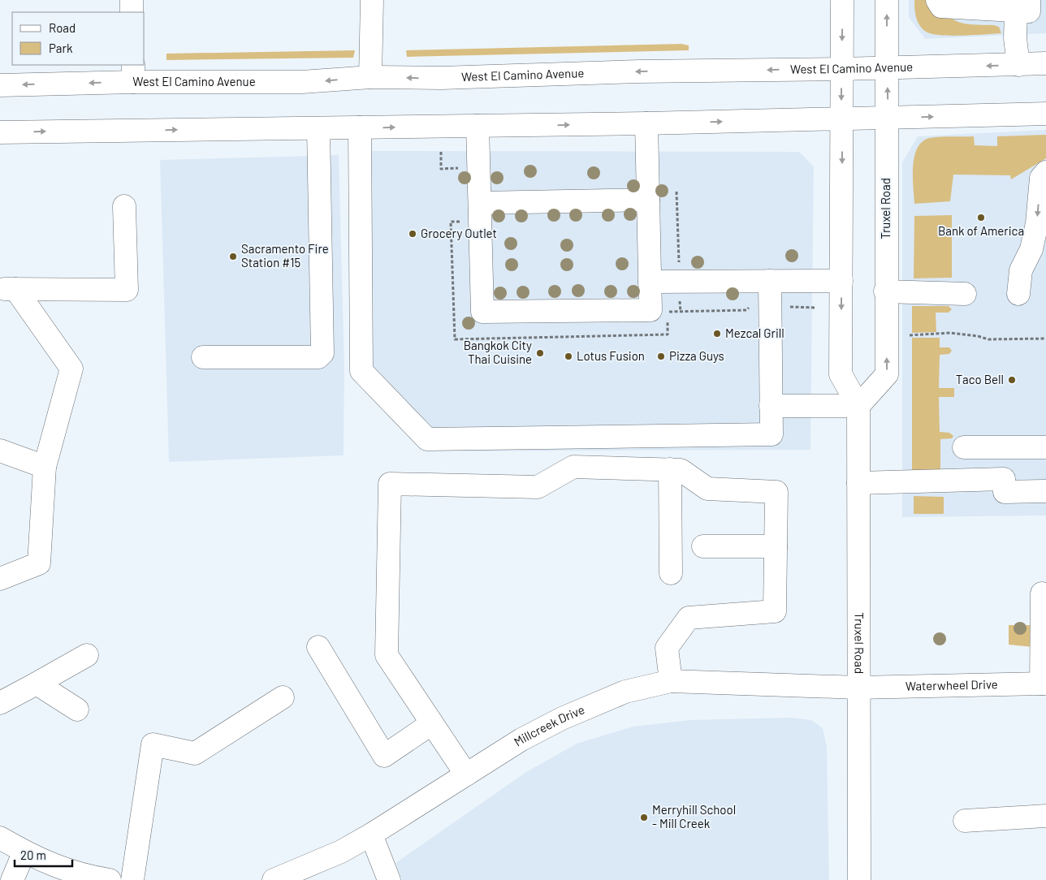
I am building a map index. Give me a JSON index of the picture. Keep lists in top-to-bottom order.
{
  "streets": {
    "main road": [
      "West El Camino Avenue",
      "Truxel Road",
      "Waterwheel Drive",
      "Millcreek Drive"
    ]
  },
  "crossings": [
    ["West El Camino Avenue", "Truxel Road"],
    ["Truxel Road", "Waterwheel Drive"],
    ["Truxel Road", "Millcreek Drive"],
    ["Waterwheel Drive", "Millcreek Drive"]
  ],
  "places": [
    "Bank of America",
    "Grocery Outlet",
    "Sacramento Fire Station #15",
    "Mezcal Grill",
    "Bangkok City Thai Cuisine",
    "Lotus Fusion",
    "Pizza Guys",
    "Taco Bell",
    "Merryhill School - Mill Creek"
  ],
  "legend": ["Road", "Park"],
  "scale_bar": "20 m"
}
